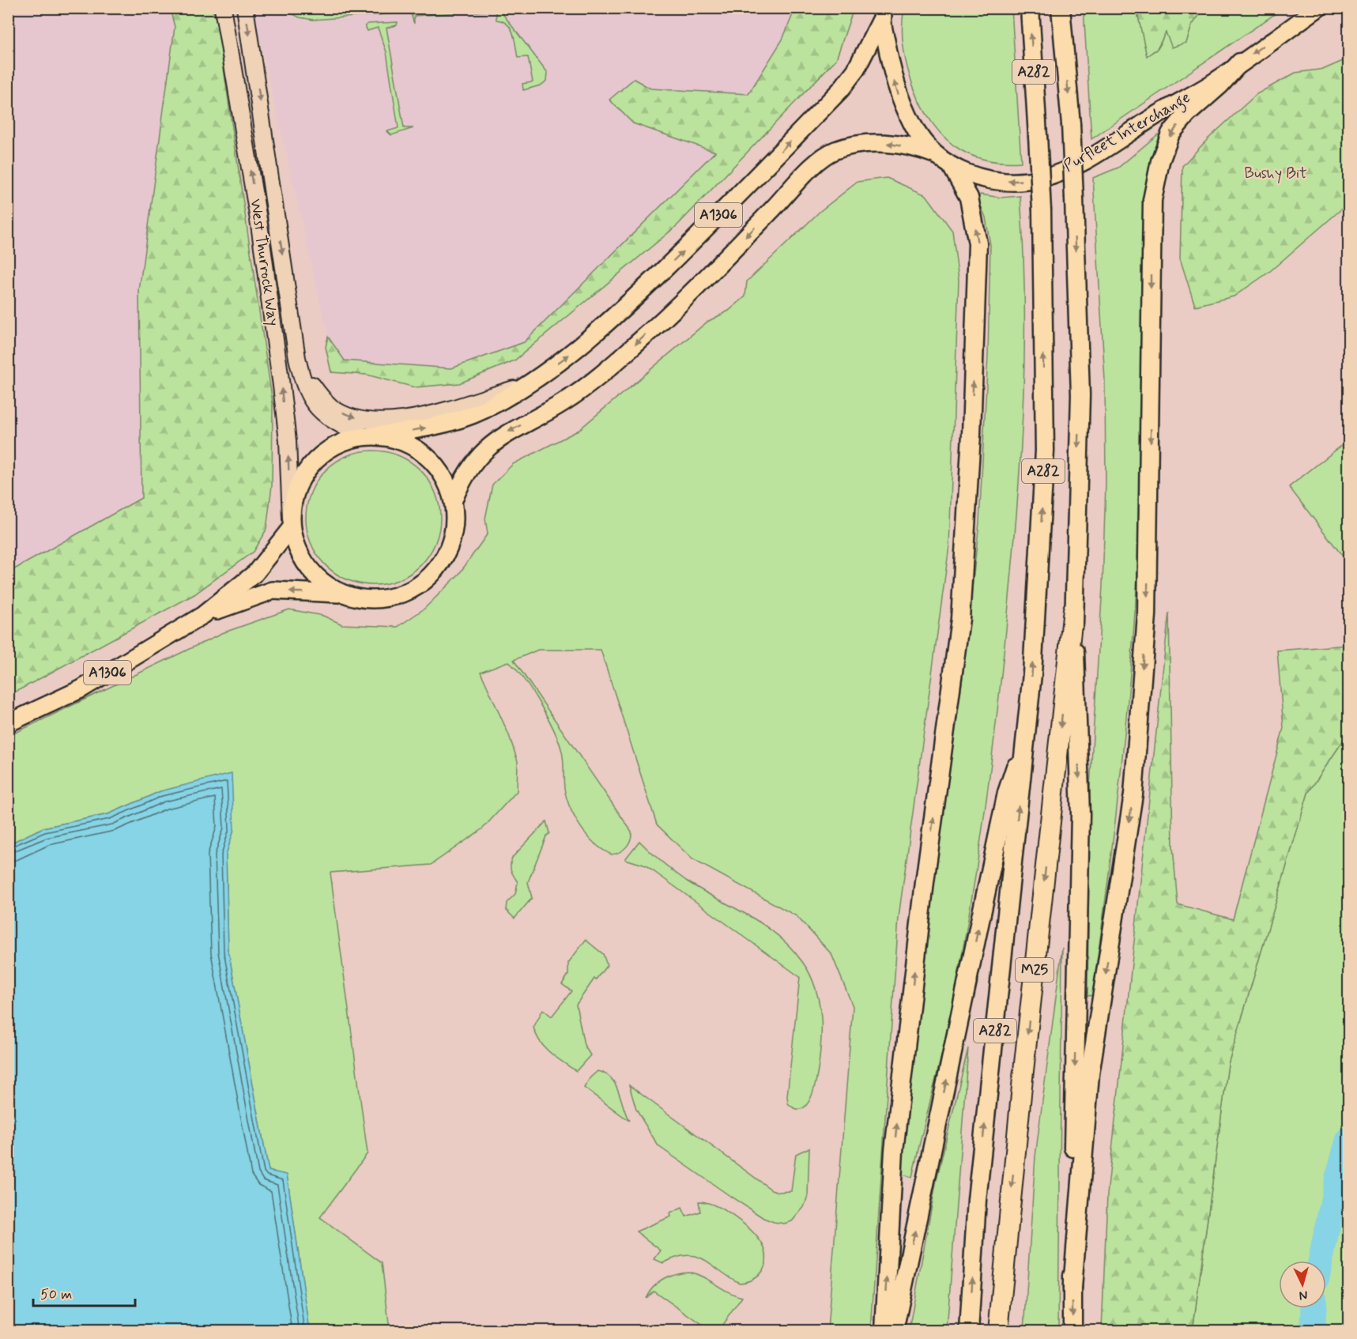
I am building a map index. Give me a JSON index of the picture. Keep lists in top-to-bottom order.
{
  "streets": {
    "highway": ["A282", "M25"],
    "main road": ["Purfleet Interchange", "A1306", "West Thurrock Way"]
  },
  "crossings": [
    ["A282", "M25"],
    ["Purfleet Interchange", "A1306"],
    ["A1306", "West Thurrock Way"]
  ],
  "parks": ["Bushy Bit"],
  "scale_bar": "50 m",
  "north": "bottom"
}
